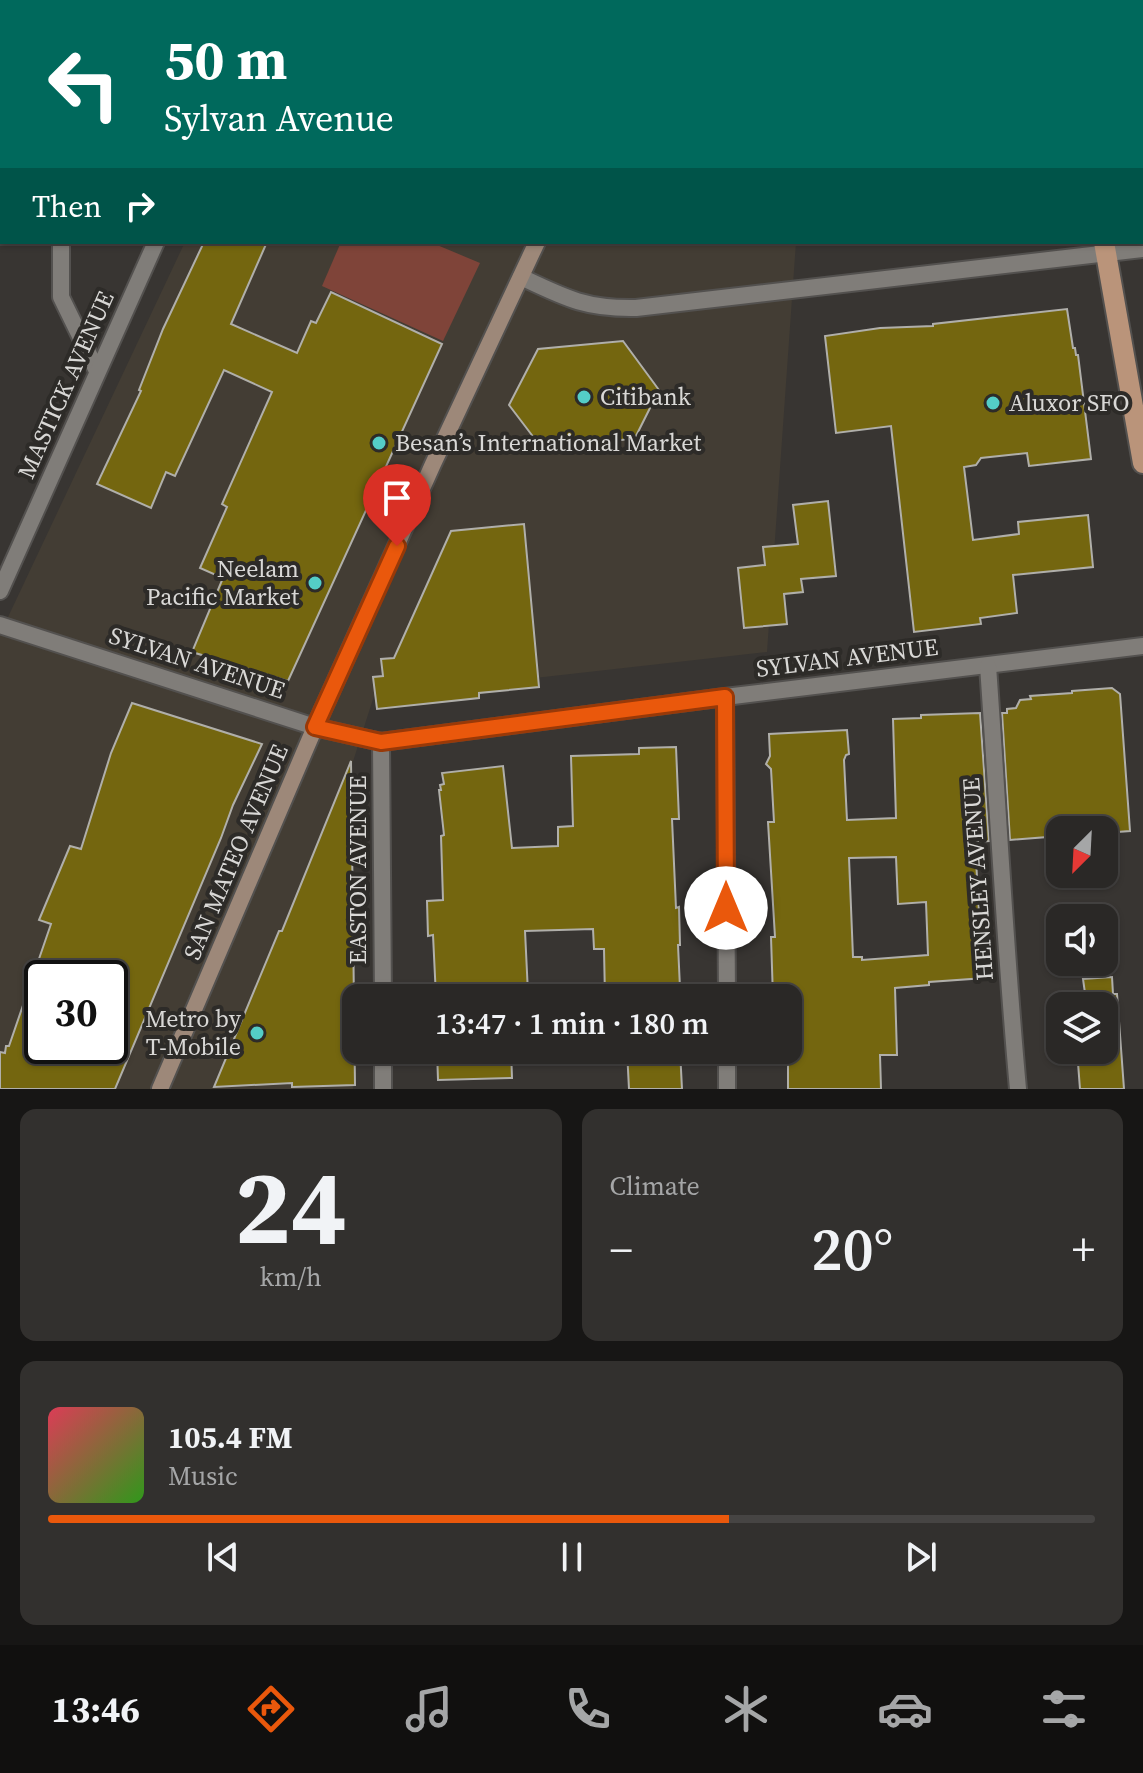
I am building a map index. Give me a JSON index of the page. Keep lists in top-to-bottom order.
{
  "streets": {
    "street": [
      "MASTICK AVENUE",
      "SYLVAN AVENUE",
      "SAN MATEO AVENUE",
      "EASTON AVENUE",
      "HENSLEY AVENUE"
    ]
  },
  "crossings": [
    ["SYLVAN AVENUE", "SAN MATEO AVENUE"],
    ["SYLVAN AVENUE", "EASTON AVENUE"],
    ["SYLVAN AVENUE", "HENSLEY AVENUE"]
  ],
  "places": [
    "Citibank",
    "Aluxor SFO",
    "Besan’s International Market",
    "Neelam Pacific Market",
    "Metro by T-Mobile"
  ],
  "north": "bottom left",
  "page": {
    "turn": ["50 m", "Sylvan Avenue"],
    "then": "Then",
    "limit": "30",
    "trip": "13:47 · 1 min · 180 m",
    "tile": [
      ["24", "km/h"],
      "Climate"
    ],
    "heat": ["−", "20°", "+"],
    "song": ["105.4 FM", "Music"],
    "tabs": "13:46"
  }
}
